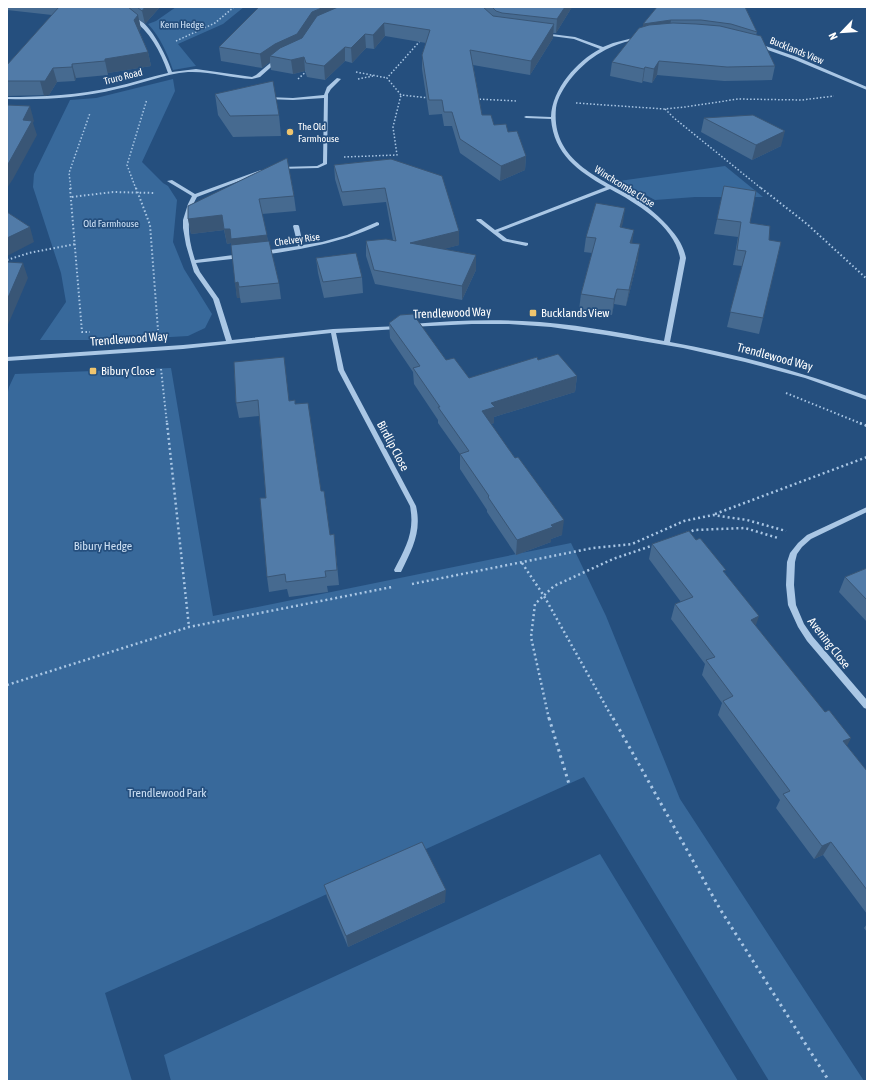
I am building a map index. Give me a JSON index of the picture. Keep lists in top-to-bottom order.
{
  "streets": {
    "street": [
      "Bucklands View",
      "Truro Road",
      "Winchcombe Close",
      "Chelvey Rise",
      "Trendlewood Way",
      "Birdlip Close",
      "Avening Close"
    ]
  },
  "crossings": [
    ["Winchcombe Close", "Trendlewood Way"],
    ["Trendlewood Way", "Birdlip Close"]
  ],
  "parks": [
    "Kenn Hedge",
    "Old Farmhouse",
    "Bibury Hedge",
    "Trendlewood Park"
  ],
  "places": {
    "other": ["The Old Farmhouse"],
    "transit": ["Bucklands View", "Bibury Close"]
  },
  "north": "bottom left"
}
